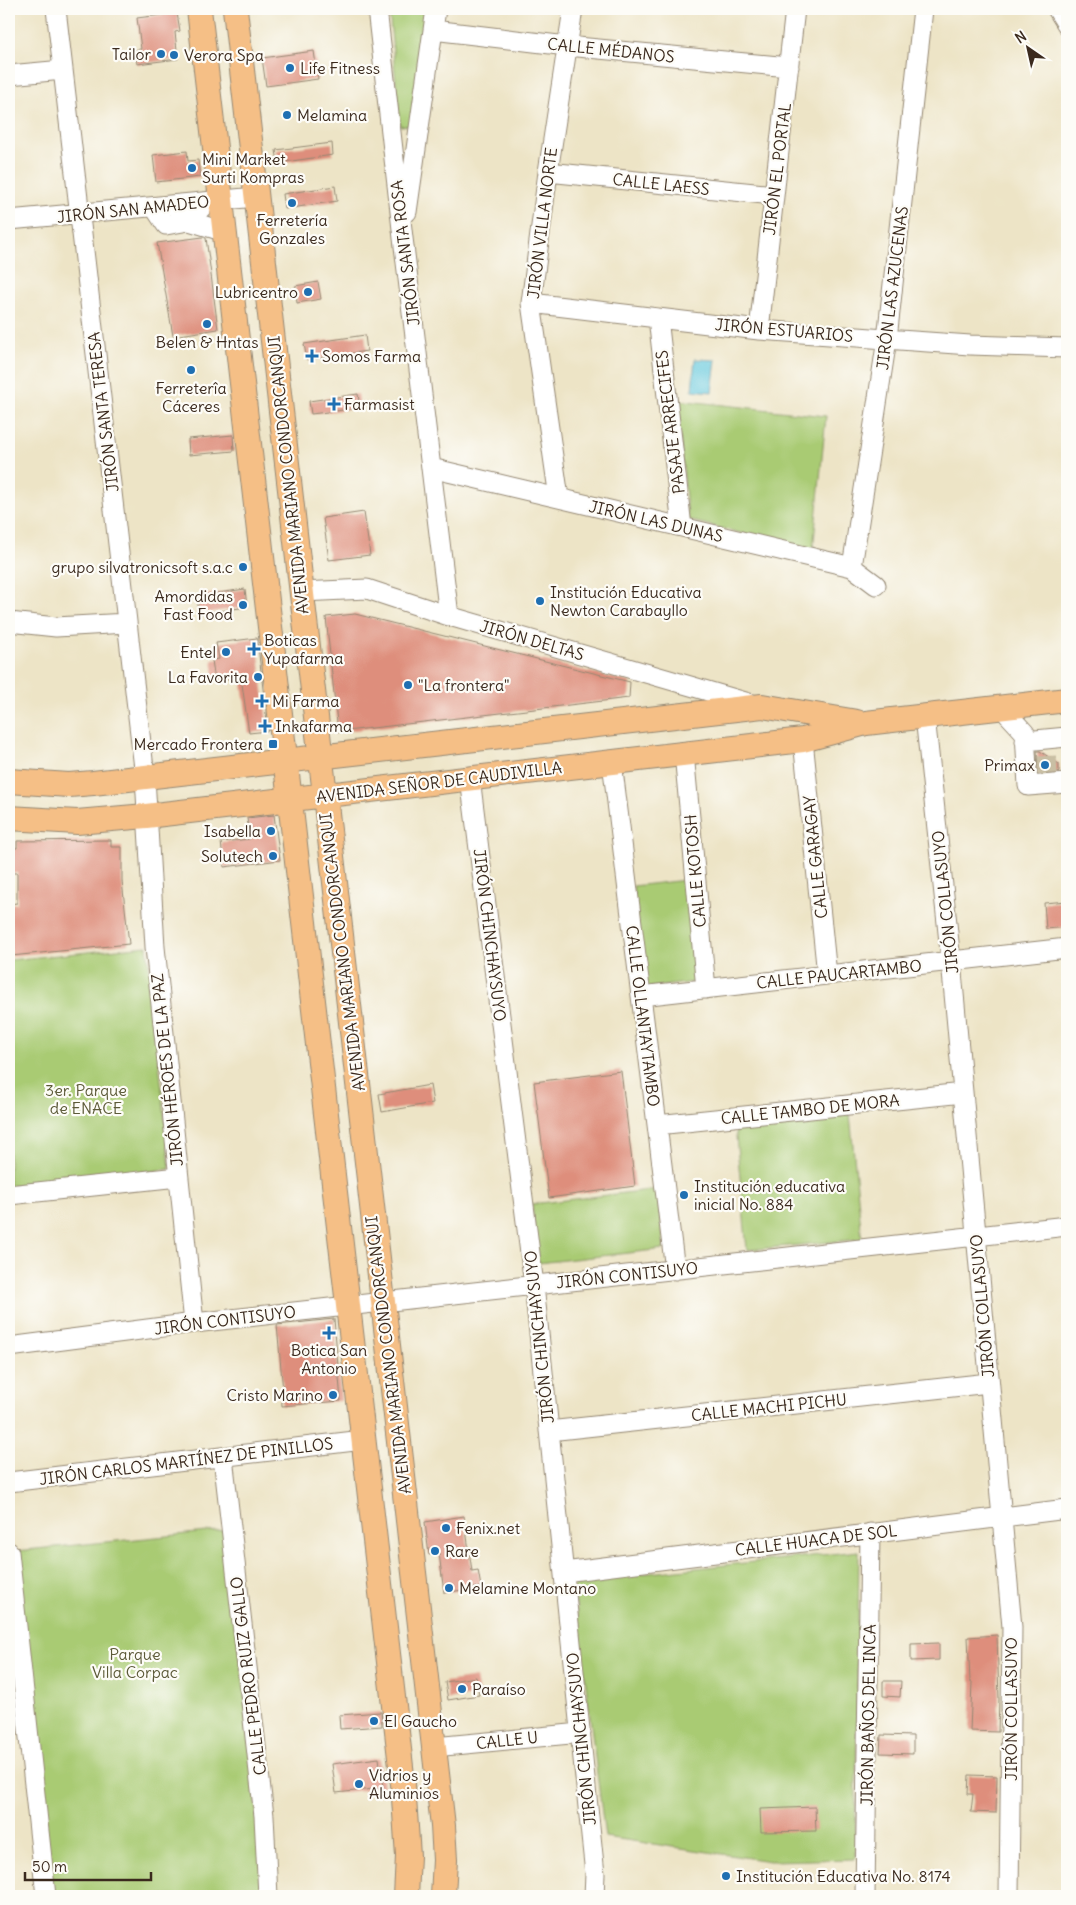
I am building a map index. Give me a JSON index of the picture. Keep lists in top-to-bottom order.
{
  "streets": {
    "main road": ["AVENIDA MARIANO CONDORCANQUI", "AVENIDA SEÑOR DE CAUDIVILLA"],
    "street": [
      "CALLE MÉDANOS",
      "JIRÓN EL PORTAL",
      "CALLE LAESS",
      "JIRÓN SAN AMADEO",
      "JIRÓN VILLA NORTE",
      "JIRÓN SANTA ROSA",
      "JIRÓN LAS AZUCENAS",
      "JIRÓN ESTUARIOS",
      "JIRÓN SANTA TERESA",
      "PASAJE ARRECIFES",
      "JIRÓN LAS DUNAS",
      "JIRÓN DELTAS",
      "CALLE GARAGAY",
      "CALLE KOTOSH",
      "JIRÓN COLLASUYO",
      "JIRÓN CHINCHAYSUYO",
      "CALLE PAUCARTAMBO",
      "CALLE OLLANTAYTAMBO",
      "JIRÓN HÉROES DE LA PAZ",
      "CALLE TAMBO DE MORA",
      "JIRÓN CONTISUYO",
      "CALLE MACHI PICHU",
      "JIRÓN CARLOS MARTÍNEZ DE PINILLOS",
      "CALLE HUACA DE SOL",
      "CALLE PEDRO RUIZ GALLO",
      "JIRÓN BAÑOS DEL INCA",
      "CALLE U"
    ]
  },
  "crossings": [
    ["CALLE MÉDANOS", "JIRÓN EL PORTAL"],
    ["CALLE MÉDANOS", "JIRÓN VILLA NORTE"],
    ["JIRÓN EL PORTAL", "CALLE LAESS"],
    ["JIRÓN EL PORTAL", "JIRÓN ESTUARIOS"],
    ["CALLE LAESS", "JIRÓN VILLA NORTE"],
    ["JIRÓN SAN AMADEO", "JIRÓN SANTA TERESA"],
    ["JIRÓN SAN AMADEO", "AVENIDA MARIANO CONDORCANQUI"],
    ["JIRÓN VILLA NORTE", "JIRÓN ESTUARIOS"],
    ["JIRÓN VILLA NORTE", "JIRÓN LAS DUNAS"],
    ["JIRÓN SANTA ROSA", "JIRÓN LAS DUNAS"],
    ["JIRÓN SANTA ROSA", "JIRÓN DELTAS"],
    ["JIRÓN LAS AZUCENAS", "JIRÓN ESTUARIOS"],
    ["JIRÓN LAS AZUCENAS", "JIRÓN LAS DUNAS"],
    ["JIRÓN ESTUARIOS", "PASAJE ARRECIFES"],
    ["JIRÓN SANTA TERESA", "AVENIDA SEÑOR DE CAUDIVILLA"],
    ["JIRÓN SANTA TERESA", "JIRÓN HÉROES DE LA PAZ"],
    ["PASAJE ARRECIFES", "JIRÓN LAS DUNAS"],
    ["AVENIDA MARIANO CONDORCANQUI", "JIRÓN DELTAS"],
    ["AVENIDA MARIANO CONDORCANQUI", "AVENIDA SEÑOR DE CAUDIVILLA"],
    ["AVENIDA MARIANO CONDORCANQUI", "JIRÓN CONTISUYO"],
    ["AVENIDA MARIANO CONDORCANQUI", "JIRÓN CARLOS MARTÍNEZ DE PINILLOS"],
    ["AVENIDA MARIANO CONDORCANQUI", "CALLE U"],
    ["JIRÓN DELTAS", "AVENIDA SEÑOR DE CAUDIVILLA"],
    ["AVENIDA SEÑOR DE CAUDIVILLA", "CALLE GARAGAY"],
    ["AVENIDA SEÑOR DE CAUDIVILLA", "CALLE KOTOSH"],
    ["AVENIDA SEÑOR DE CAUDIVILLA", "JIRÓN COLLASUYO"],
    ["AVENIDA SEÑOR DE CAUDIVILLA", "JIRÓN CHINCHAYSUYO"],
    ["AVENIDA SEÑOR DE CAUDIVILLA", "CALLE OLLANTAYTAMBO"],
    ["AVENIDA SEÑOR DE CAUDIVILLA", "JIRÓN HÉROES DE LA PAZ"],
    ["CALLE GARAGAY", "CALLE PAUCARTAMBO"],
    ["CALLE KOTOSH", "CALLE PAUCARTAMBO"],
    ["JIRÓN COLLASUYO", "CALLE PAUCARTAMBO"],
    ["JIRÓN COLLASUYO", "CALLE TAMBO DE MORA"],
    ["JIRÓN COLLASUYO", "JIRÓN CONTISUYO"],
    ["JIRÓN COLLASUYO", "CALLE MACHI PICHU"],
    ["JIRÓN COLLASUYO", "CALLE HUACA DE SOL"],
    ["JIRÓN CHINCHAYSUYO", "JIRÓN CONTISUYO"],
    ["JIRÓN CHINCHAYSUYO", "CALLE MACHI PICHU"],
    ["JIRÓN CHINCHAYSUYO", "CALLE HUACA DE SOL"],
    ["JIRÓN CHINCHAYSUYO", "CALLE U"],
    ["CALLE PAUCARTAMBO", "CALLE OLLANTAYTAMBO"],
    ["CALLE OLLANTAYTAMBO", "CALLE TAMBO DE MORA"],
    ["CALLE OLLANTAYTAMBO", "JIRÓN CONTISUYO"],
    ["JIRÓN HÉROES DE LA PAZ", "JIRÓN CONTISUYO"],
    ["JIRÓN CARLOS MARTÍNEZ DE PINILLOS", "CALLE PEDRO RUIZ GALLO"],
    ["CALLE HUACA DE SOL", "JIRÓN BAÑOS DEL INCA"]
  ],
  "parks": ["3er. Parque de ENACE", "Parque Villa Corpac"],
  "places": {
    "other": [
      "Tailor",
      "Verora Spa",
      "Life Fitness",
      "Melamina",
      "Mini Market Surti Kompras",
      "Ferretería Gonzales",
      "Lubricentro",
      "Belen & Hntas",
      "Ferreterîa Cáceres",
      "grupo silvatronicsoft s.a.c",
      "Institución Educativa Newton Carabayllo",
      "Amordidas Fast Food",
      "Entel",
      "La Favorita",
      "\"La frontera\"",
      "Primax",
      "Isabella",
      "Solutech",
      "Institución educativa inicial No. 884",
      "Cristo Marino",
      "Fenix.net",
      "Rare",
      "Melamine Montano",
      "Paraíso",
      "El Gaucho",
      "Vidrios y Aluminios",
      "Institución Educativa No. 8174"
    ],
    "health": [
      "Somos Farma",
      "Farmasist",
      "Boticas Yupafarma",
      "Mi Farma",
      "Inkafarma",
      "Botica San Antonio"
    ],
    "transit": ["Mercado Frontera"]
  },
  "scale_bar": "50 m",
  "north": "top left"
}
